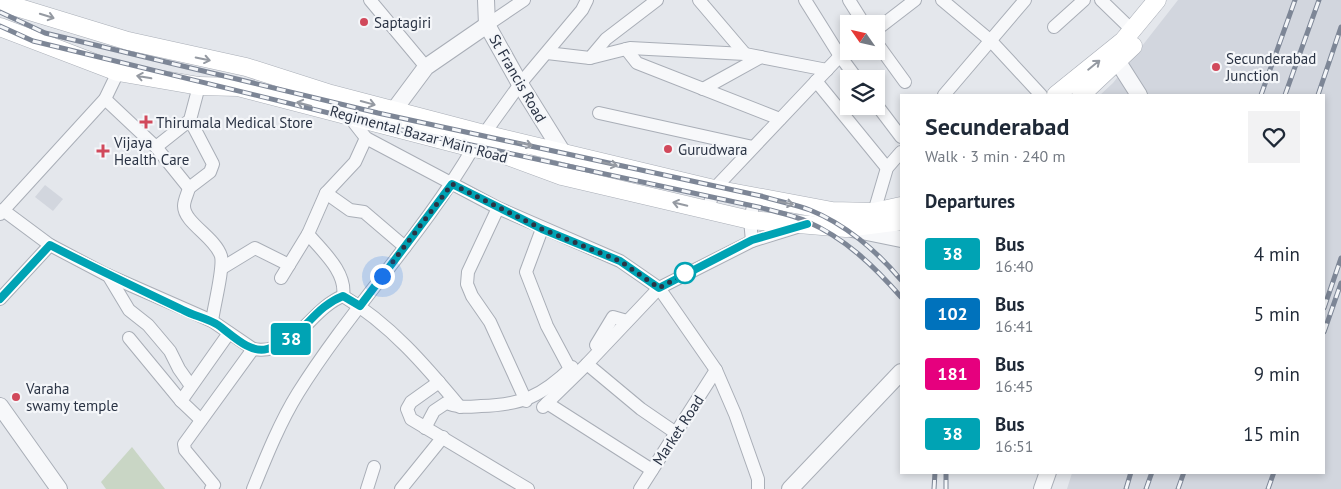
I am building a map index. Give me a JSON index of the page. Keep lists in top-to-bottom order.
{
  "streets": {
    "main road": ["Regimental Bazar Main Road"],
    "street": ["St Francis Road", "Market Road"]
  },
  "crossings": [
    ["St Francis Road", "Regimental Bazar Main Road"]
  ],
  "places": {
    "other": [
      "Saptagiri",
      "Secunderabad Junction",
      "Gurudwara",
      "Varaha swamy temple"
    ],
    "health": ["Thirumala Medical Store", "Vijaya Health Care"]
  },
  "lines": ["bus line 38"],
  "north": "top left",
  "page": {
    "on_map": "38",
    "heading": [
      ["Secunderabad", "Walk · 3 min · 240 m"],
      "Departures"
    ],
    "list": [
      {
        "mark": "38",
        "name": "Bus",
        "note": "16:40",
        "value": "4 min"
      },
      {
        "mark": "102",
        "name": "Bus",
        "note": "16:41",
        "value": "5 min"
      },
      {
        "mark": "181",
        "name": "Bus",
        "note": "16:45",
        "value": "9 min"
      },
      {
        "mark": "38",
        "name": "Bus",
        "note": "16:51",
        "value": "15 min"
      }
    ]
  }
}
